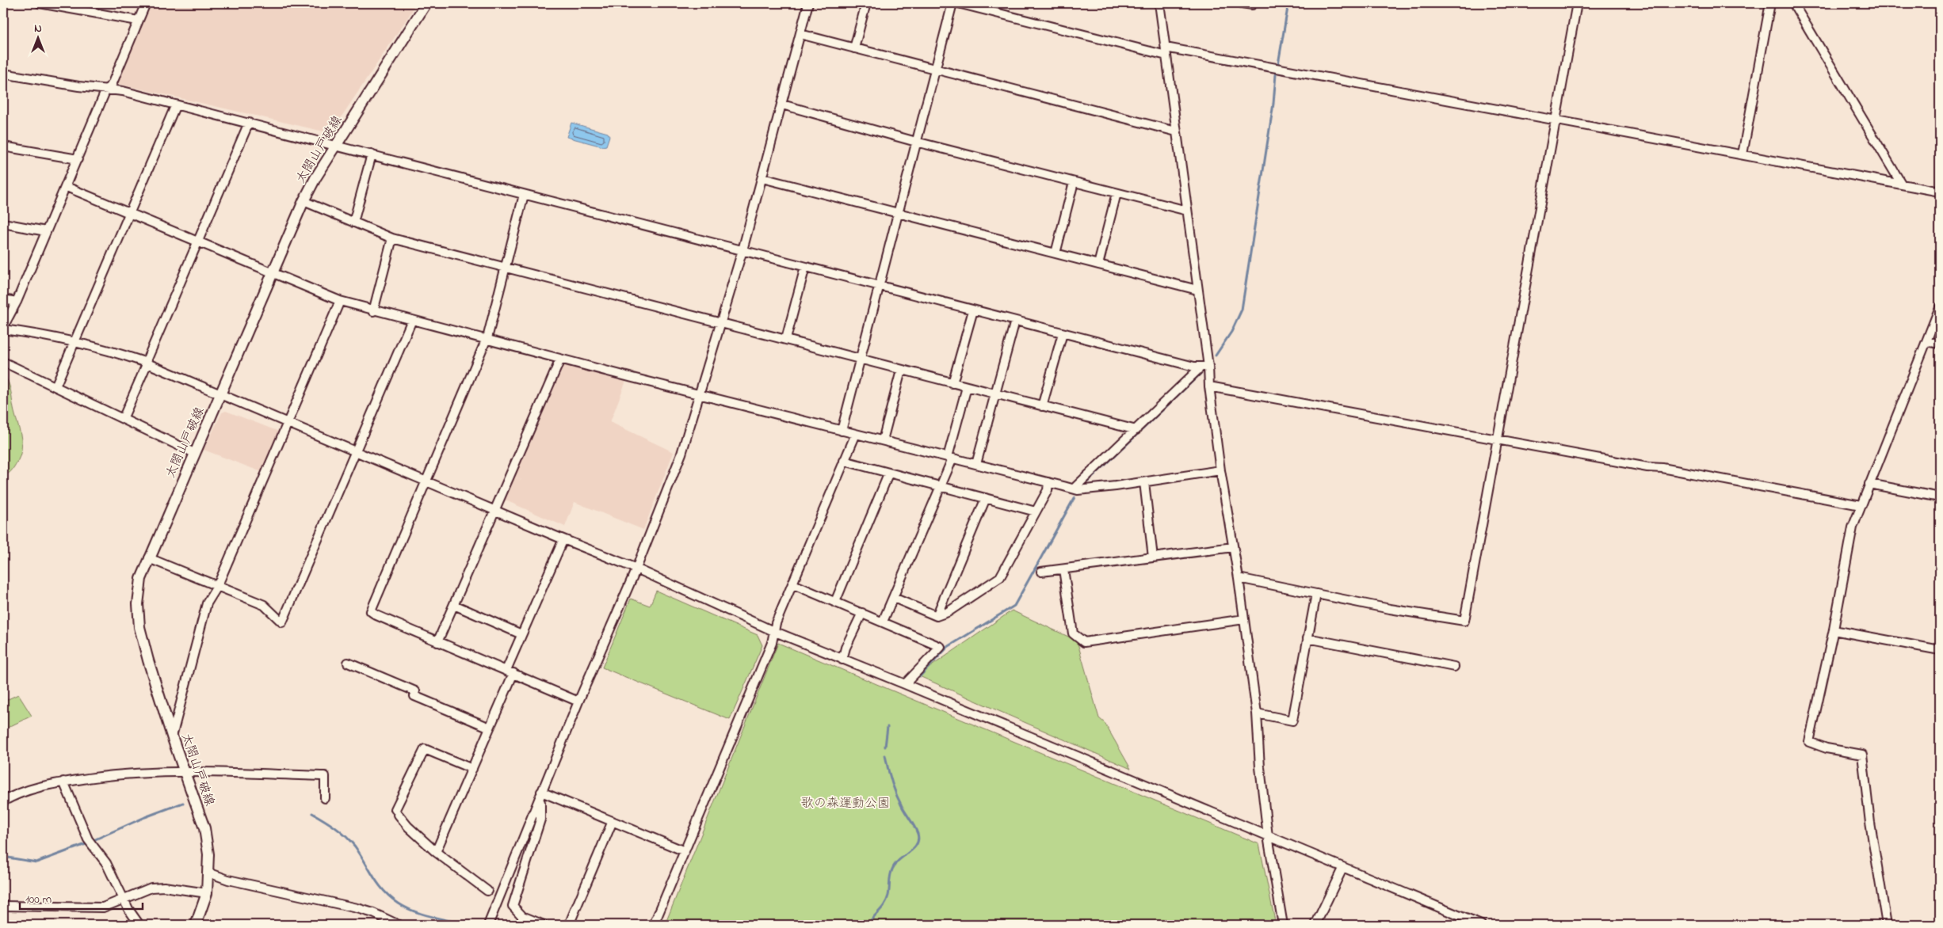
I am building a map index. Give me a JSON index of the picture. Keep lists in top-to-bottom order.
{
  "streets": {
    "main road": ["太閤山戸破線"]
  },
  "parks": ["歌の森運動公園"],
  "scale_bar": "100 m",
  "north": "top"
}
